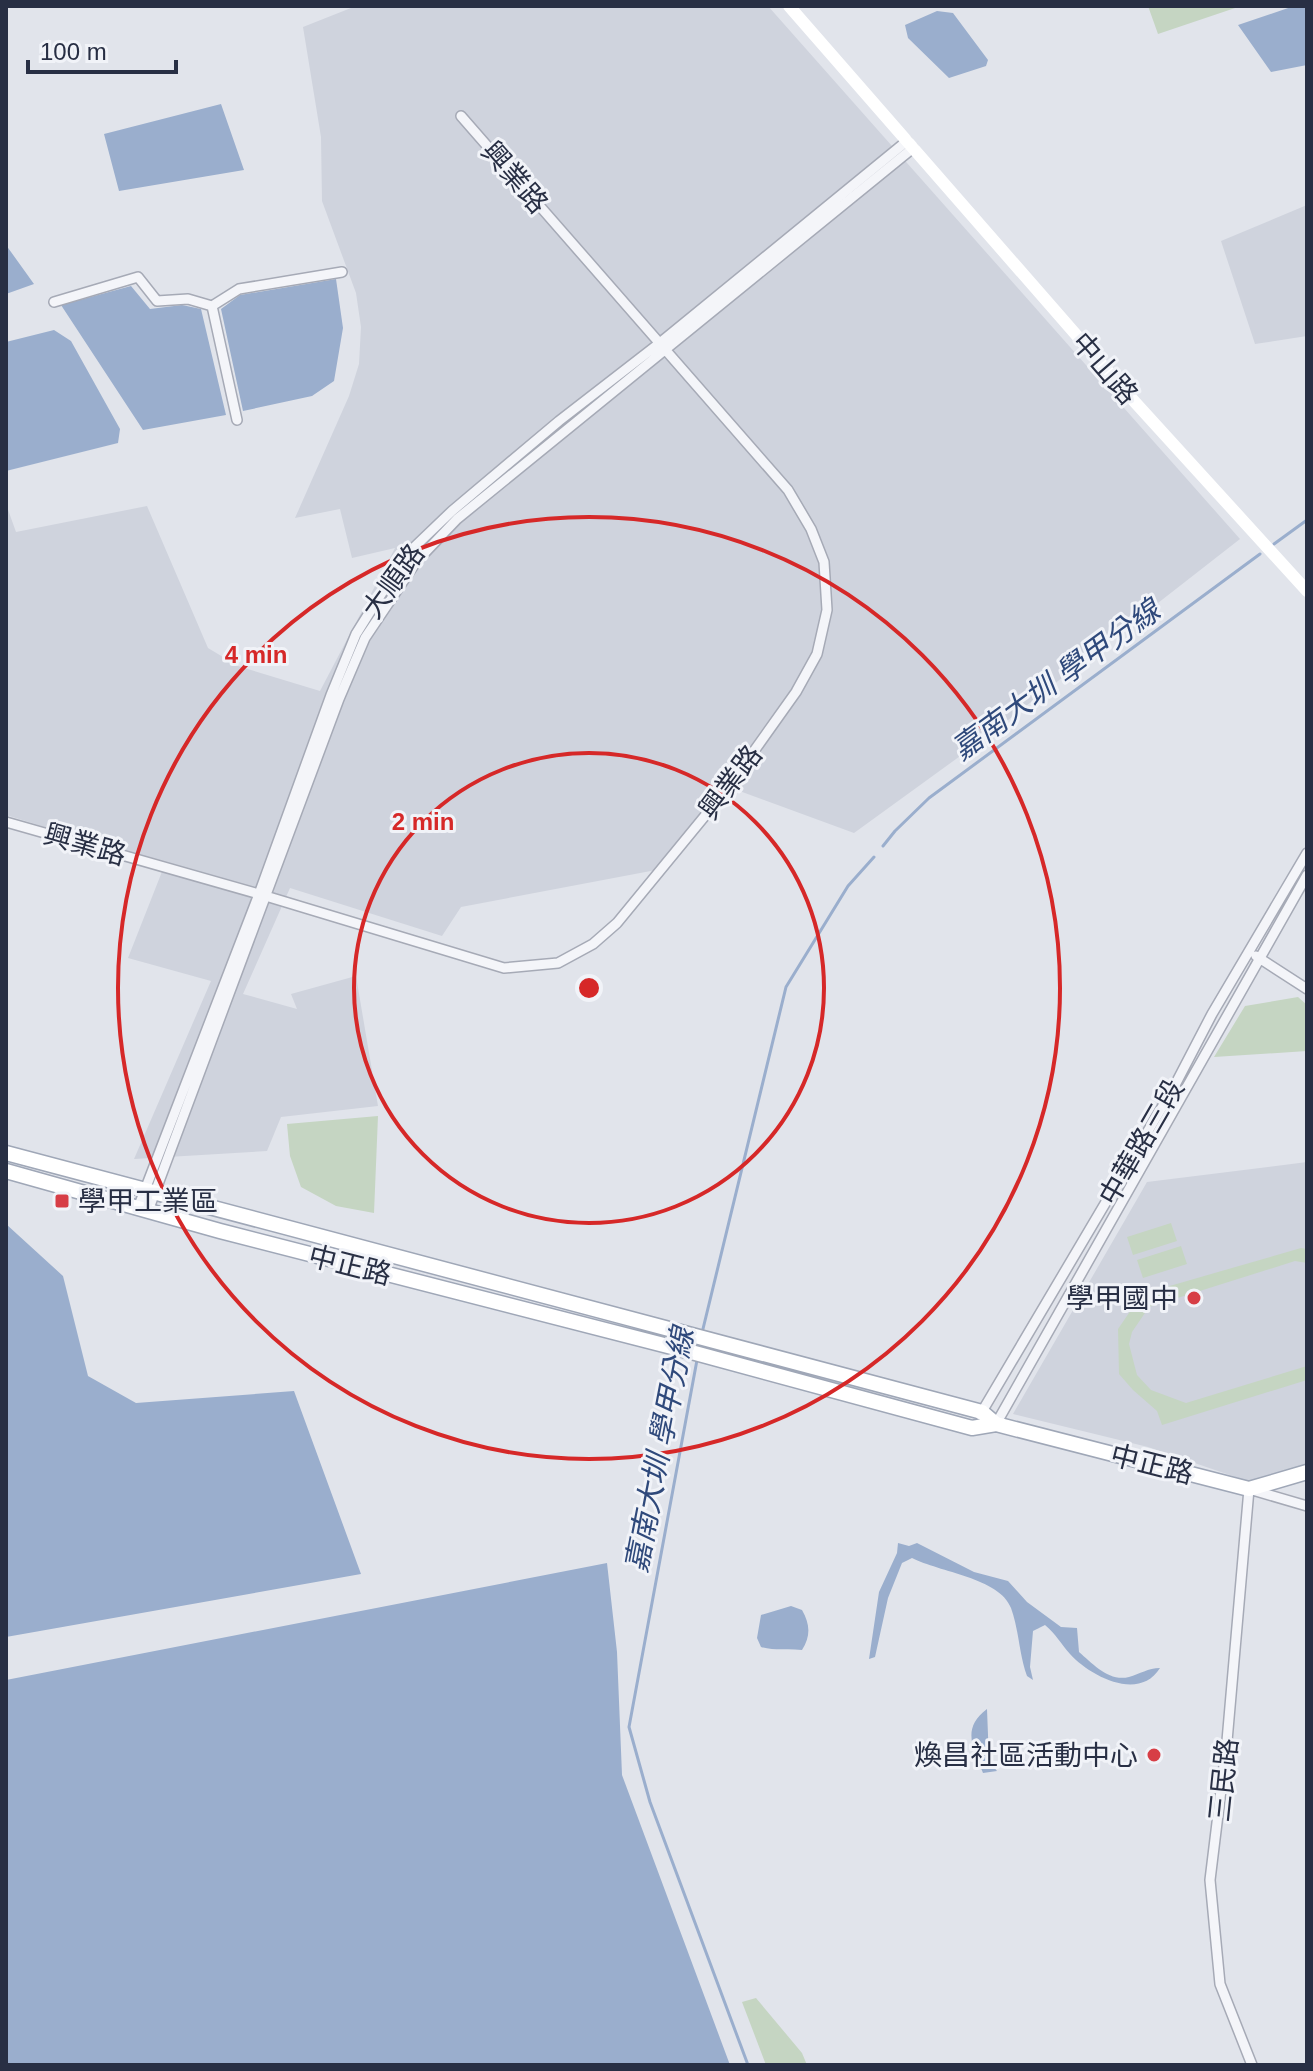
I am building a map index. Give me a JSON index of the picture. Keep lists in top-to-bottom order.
{
  "streets": {
    "main road": ["中山路", "中正路"],
    "street": [
      "興業路",
      "大順路",
      "中華路三段",
      "三民路"
    ]
  },
  "crossings": [
    ["興業路", "大順路"],
    ["中山路", "大順路"],
    ["大順路", "中正路"],
    ["中華路三段", "中正路"],
    ["中正路", "三民路"]
  ],
  "water": ["嘉南大圳 學甲分線"],
  "places": {
    "transit": ["學甲工業區"],
    "other": ["學甲國中", "煥昌社區活動中心"]
  },
  "scale_bar": "100 m",
  "rings": ["4 min", "2 min"]
}
